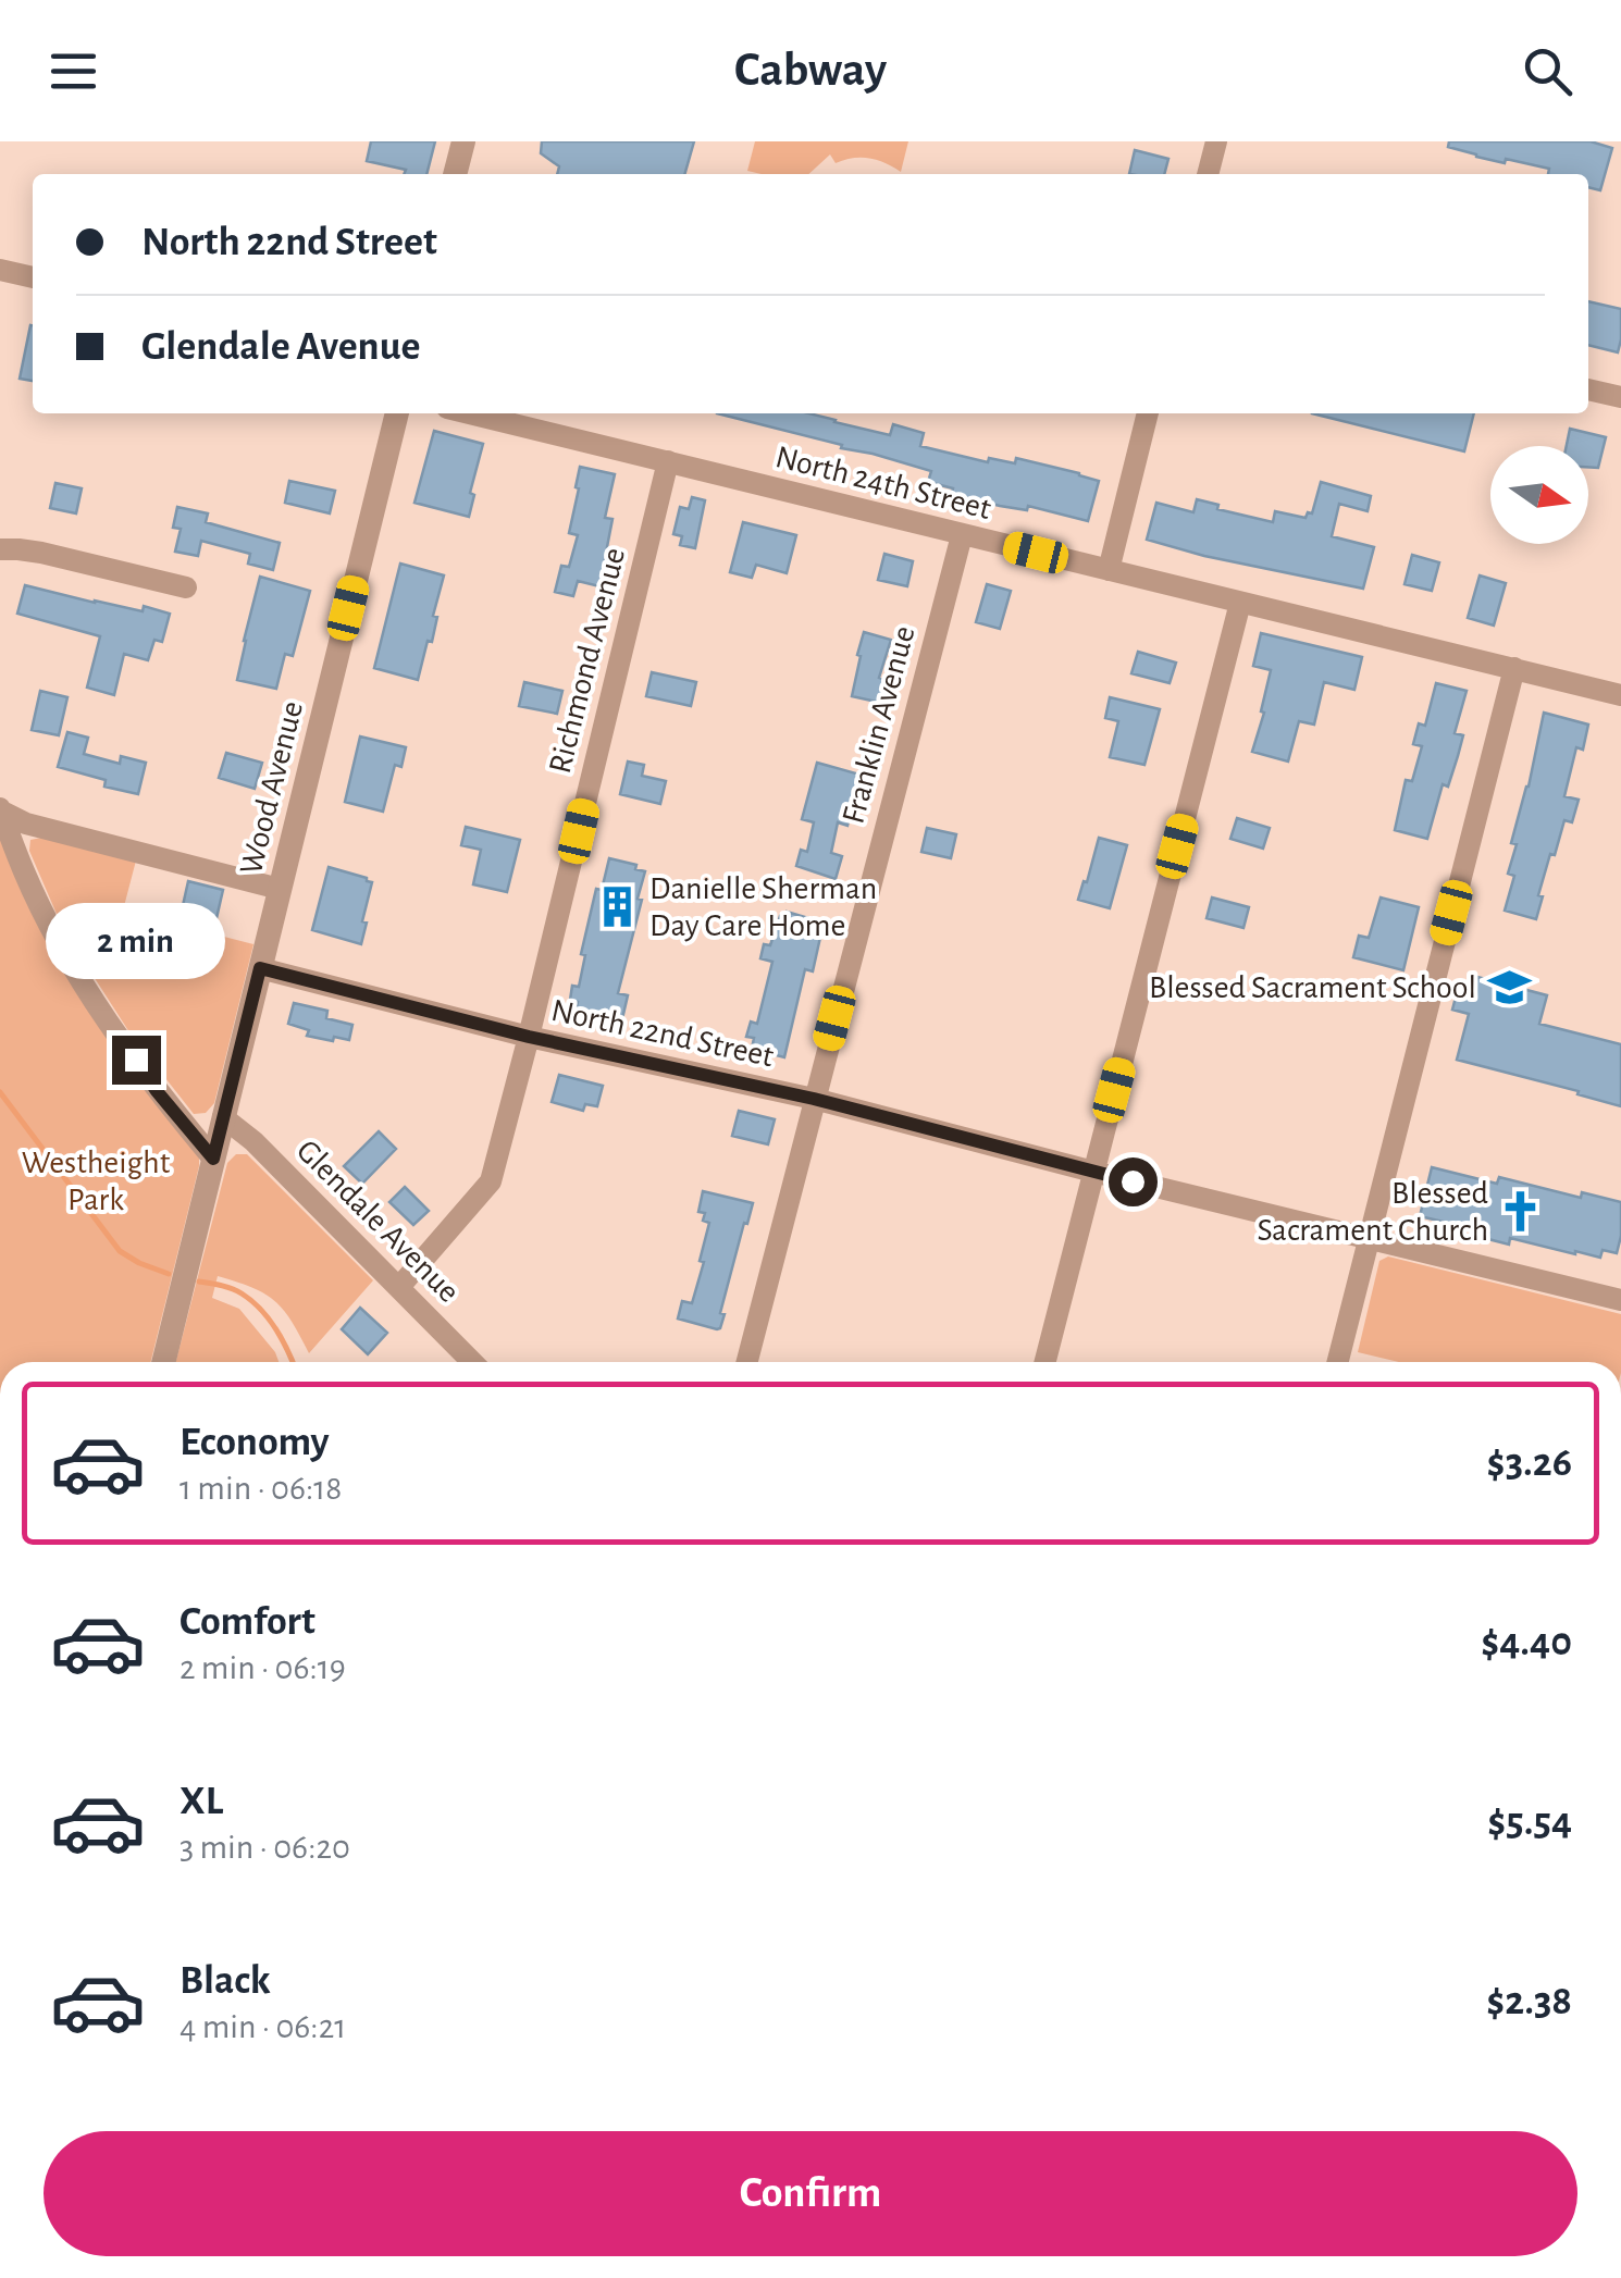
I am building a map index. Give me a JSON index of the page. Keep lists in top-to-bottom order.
{
  "streets": {
    "street": [
      "North 24th Street",
      "Richmond Avenue",
      "Franklin Avenue",
      "Wood Avenue",
      "North 22nd Street",
      "Glendale Avenue"
    ]
  },
  "crossings": [
    ["North 24th Street", "Richmond Avenue"],
    ["North 24th Street", "Franklin Avenue"],
    ["Richmond Avenue", "North 22nd Street"],
    ["Richmond Avenue", "Glendale Avenue"],
    ["Franklin Avenue", "North 22nd Street"],
    ["Wood Avenue", "North 22nd Street"],
    ["Wood Avenue", "Glendale Avenue"]
  ],
  "parks": ["Westheight Park"],
  "places": {
    "building": ["Danielle Sherman Day Care Home"],
    "school or university": ["Blessed Sacrament School"],
    "church": ["Blessed Sacrament Church"]
  },
  "north": "right",
  "page": {
    "header": "Cabway",
    "banner": ["North 22nd Street", "Glendale Avenue"],
    "bubble": "2 min",
    "list": [
      {
        "name": "Economy",
        "note": "1 min · 06:18",
        "value": "$3.26"
      },
      {
        "name": "Comfort",
        "note": "2 min · 06:19",
        "value": "$4.40"
      },
      {
        "name": "XL",
        "note": "3 min · 06:20",
        "value": "$5.54"
      },
      {
        "name": "Black",
        "note": "4 min · 06:21",
        "value": "$2.38"
      }
    ],
    "buttons": "Confirm"
  }
}
